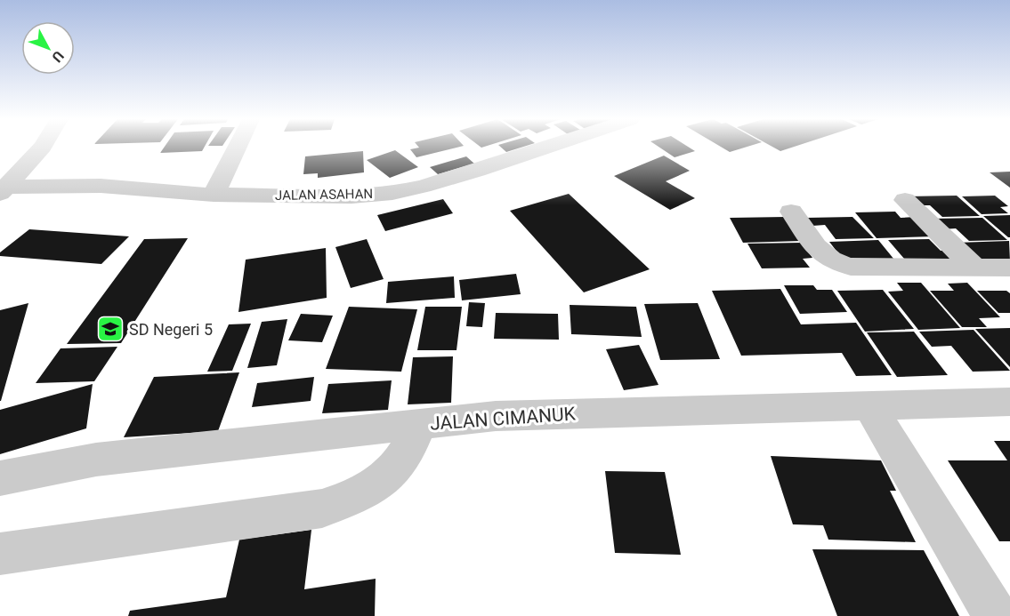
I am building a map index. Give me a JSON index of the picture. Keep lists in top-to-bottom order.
{
  "streets": {
    "street": ["JALAN ASAHAN", "JALAN CIMANUK"]
  },
  "places": {
    "school or university": ["SD Negeri 5"]
  },
  "north": "bottom right"
}
